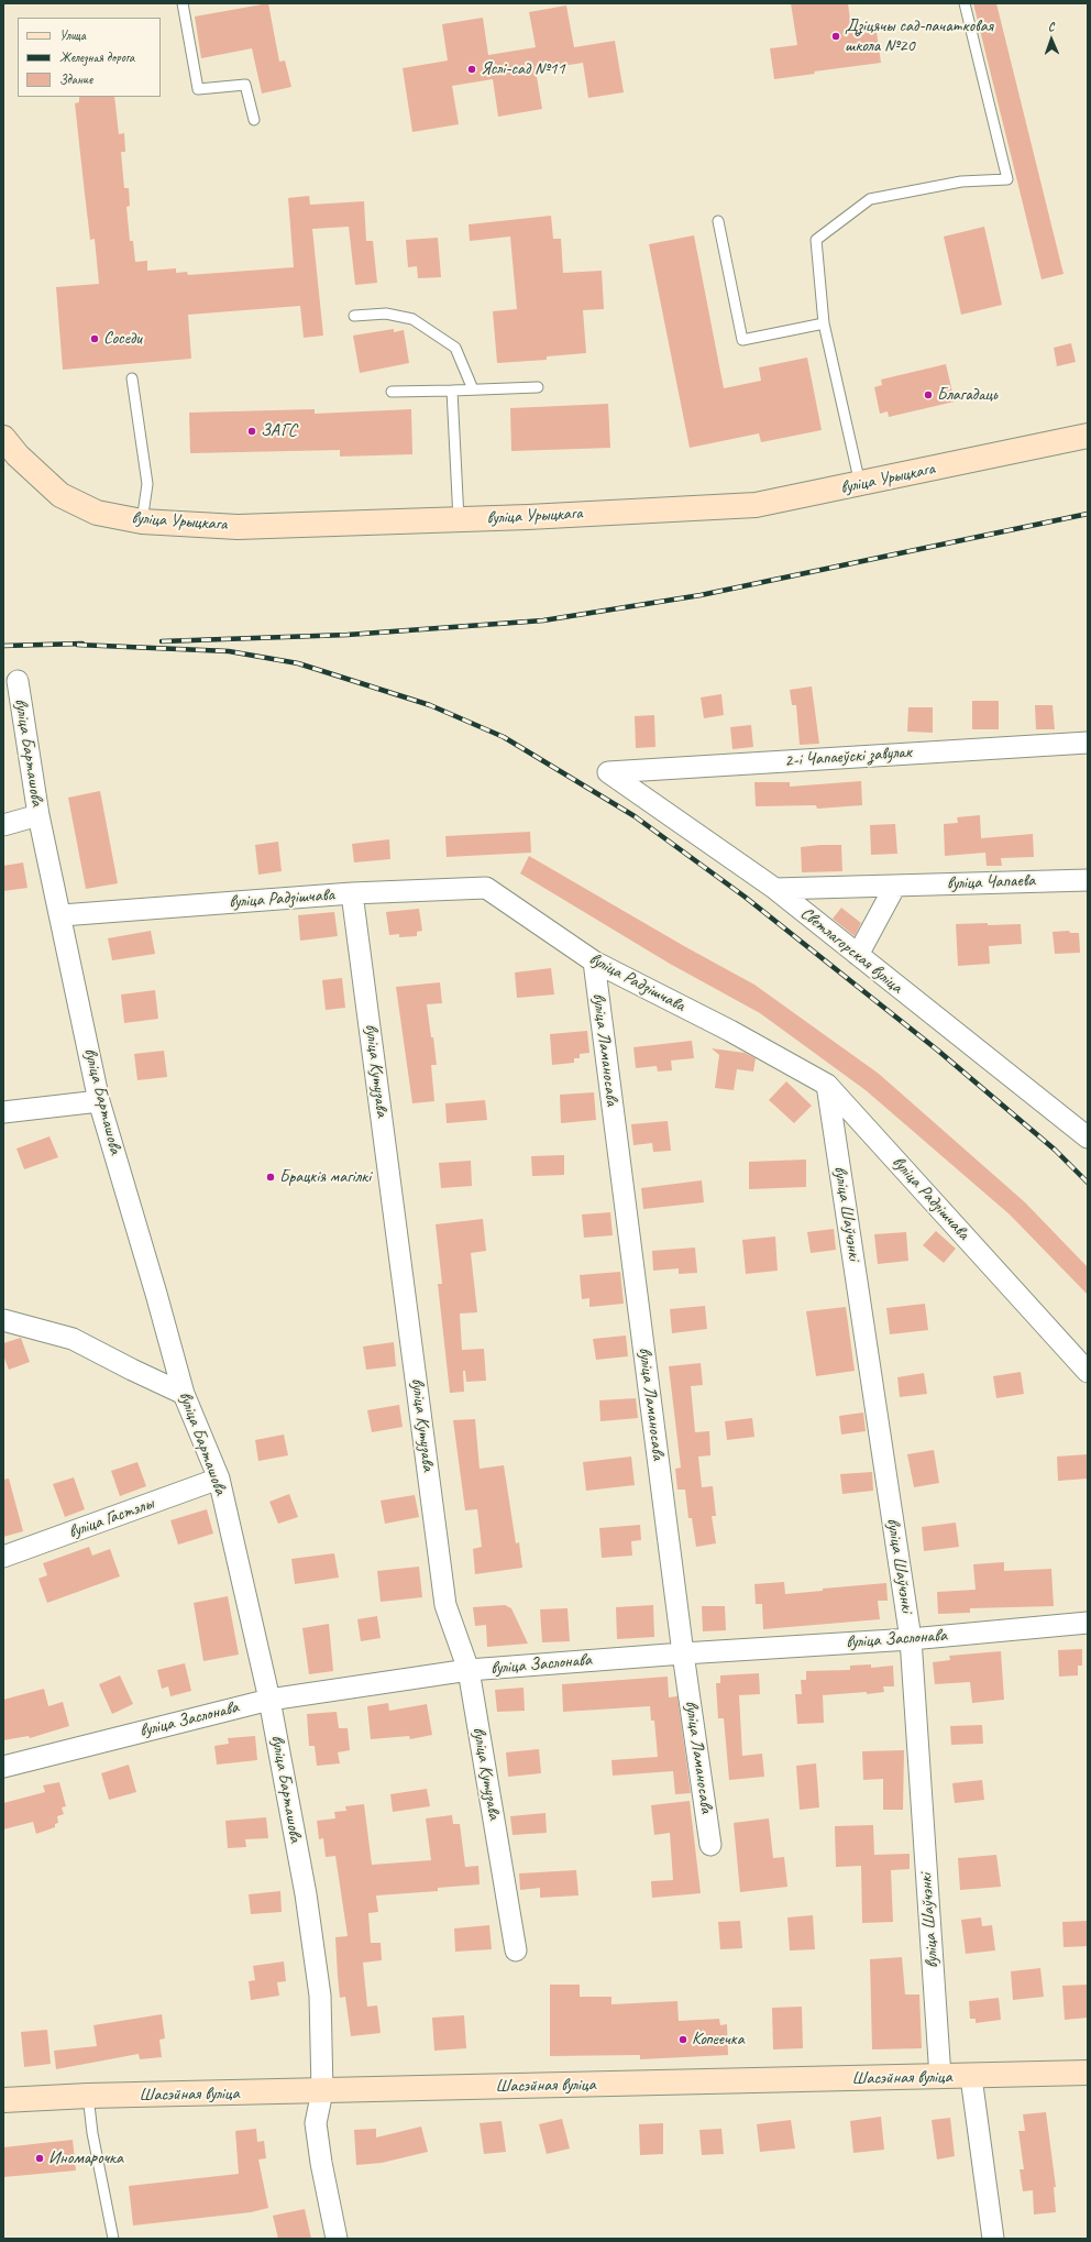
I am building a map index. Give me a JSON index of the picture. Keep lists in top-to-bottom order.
{
  "streets": {
    "main road": ["вуліца Урыцкага", "Шасэйная вуліца"],
    "street": [
      "вуліца Барташова",
      "2-і Чапаеўскі завулак",
      "вуліца Чапаева",
      "вуліца Радзішчава",
      "Светлагорская вуліца",
      "вуліца Ламаносава",
      "вуліца Кутузава",
      "вуліца Шаўчэнкі",
      "вуліца Гастэлы",
      "вуліца Заслонава"
    ]
  },
  "crossings": [
    ["вуліца Барташова", "вуліца Радзішчава"],
    ["вуліца Барташова", "вуліца Гастэлы"],
    ["вуліца Барташова", "вуліца Заслонава"],
    ["вуліца Барташова", "Шасэйная вуліца"],
    ["2-і Чапаеўскі завулак", "Светлагорская вуліца"],
    ["вуліца Чапаева", "Светлагорская вуліца"],
    ["вуліца Радзішчава", "вуліца Ламаносава"],
    ["вуліца Радзішчава", "вуліца Кутузава"],
    ["вуліца Радзішчава", "вуліца Шаўчэнкі"],
    ["вуліца Ламаносава", "вуліца Заслонава"],
    ["вуліца Кутузава", "вуліца Заслонава"],
    ["вуліца Шаўчэнкі", "вуліца Заслонава"],
    ["вуліца Шаўчэнкі", "Шасэйная вуліца"]
  ],
  "places": [
    "Дзіцячы сад-пачатковая школа №20",
    "Яслі-сад №11",
    "Соседи",
    "Благадаць",
    "ЗАГС",
    "Брацкія магілкі",
    "Копеечка",
    "Иномарочка"
  ],
  "legend": ["Улица", "Железная дорога", "Здание"],
  "north": "top"
}
